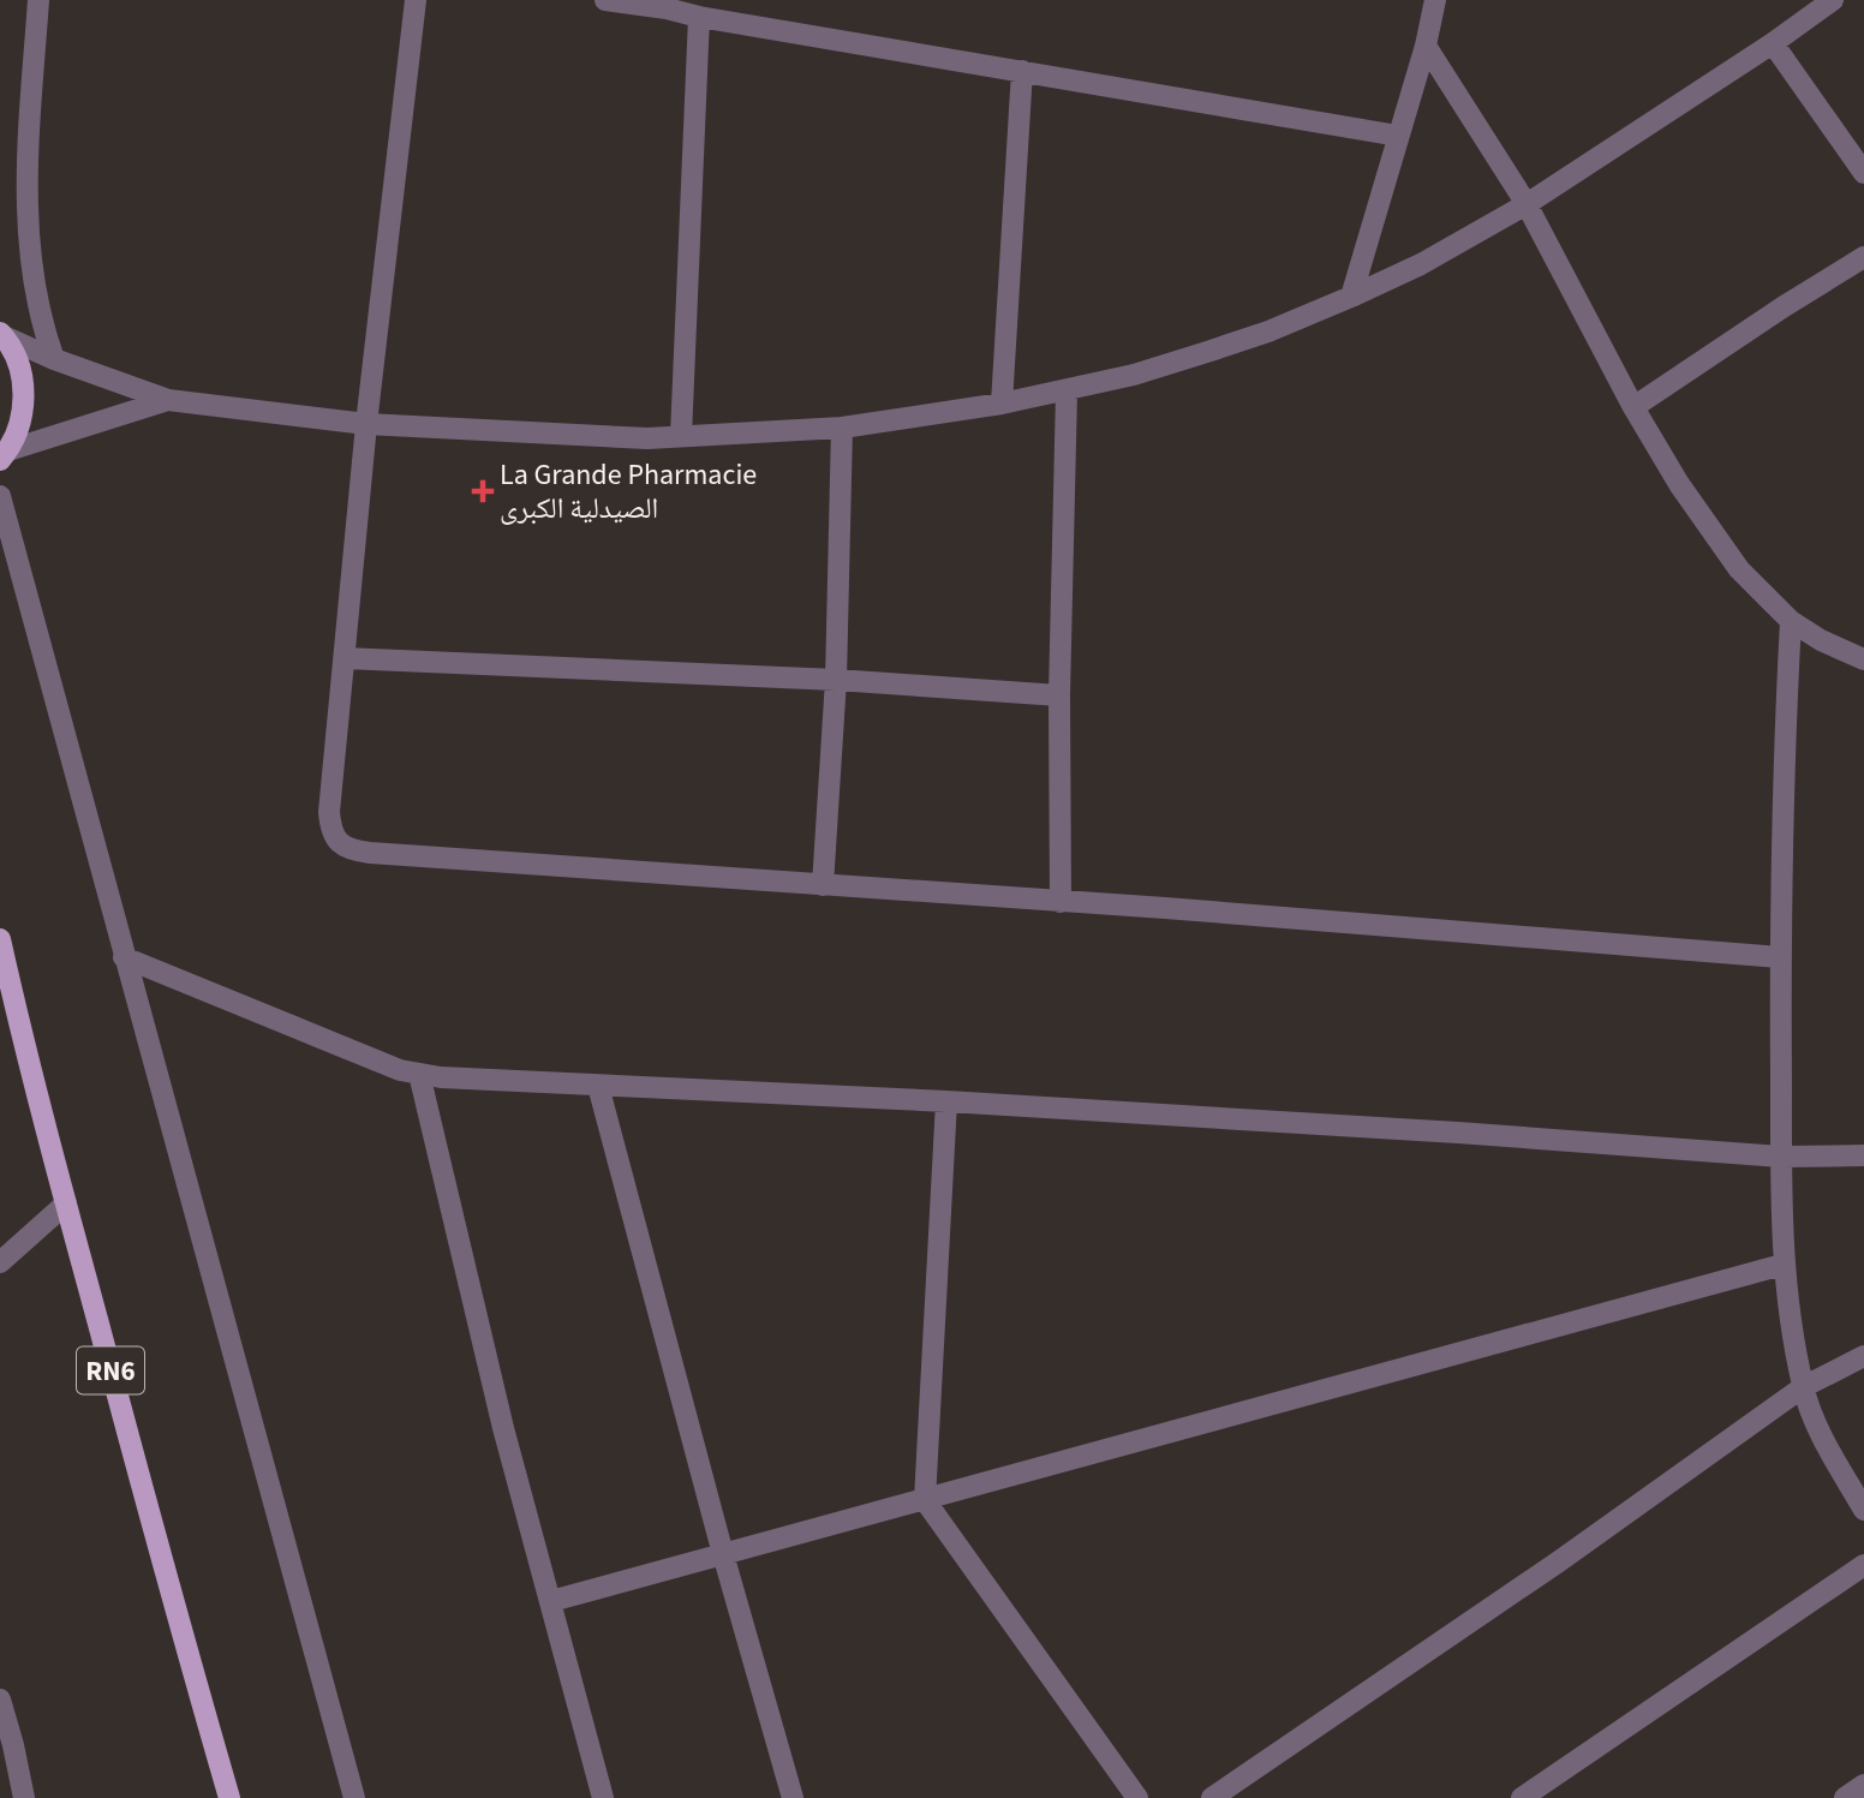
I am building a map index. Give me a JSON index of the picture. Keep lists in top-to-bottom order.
{
  "streets": {
    "main road": ["RN6"]
  },
  "places": {
    "health": ["La Grande Pharmacie الصيدلية الكبرى"]
  }
}
